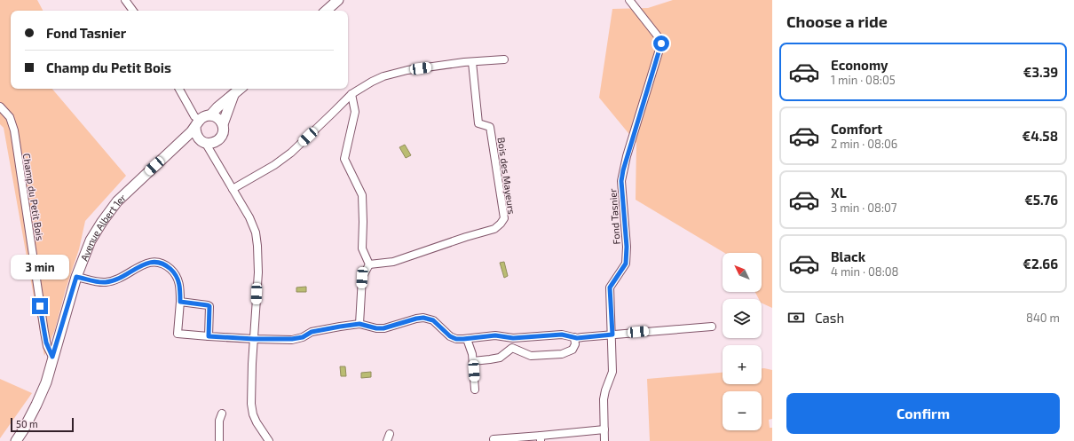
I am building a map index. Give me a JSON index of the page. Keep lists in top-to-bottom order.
{
  "streets": {
    "main road": ["Avenue Albert 1er"],
    "street": ["Bois des Mayeurs", "Champ du Petit Bois", "Fond Tasnier"]
  },
  "crossings": [
    ["Champ du Petit Bois", "Avenue Albert 1er"]
  ],
  "scale_bar": "50 m",
  "north": "top left",
  "page": {
    "heading": "Choose a ride",
    "banner": ["Fond Tasnier", "Champ du Petit Bois"],
    "list": [
      {
        "name": "Economy",
        "note": "1 min · 08:05",
        "value": "€3.39"
      },
      {
        "name": "Comfort",
        "note": "2 min · 08:06",
        "value": "€4.58"
      },
      {
        "name": "XL",
        "note": "3 min · 08:07",
        "value": "€5.76"
      },
      {
        "name": "Black",
        "note": "4 min · 08:08",
        "value": "€2.66"
      }
    ],
    "map_buttons": ["+", "−"],
    "bubble": "3 min",
    "pay": ["Cash", "840 m"],
    "buttons": "Confirm",
    "scale": "50 m"
  }
}
